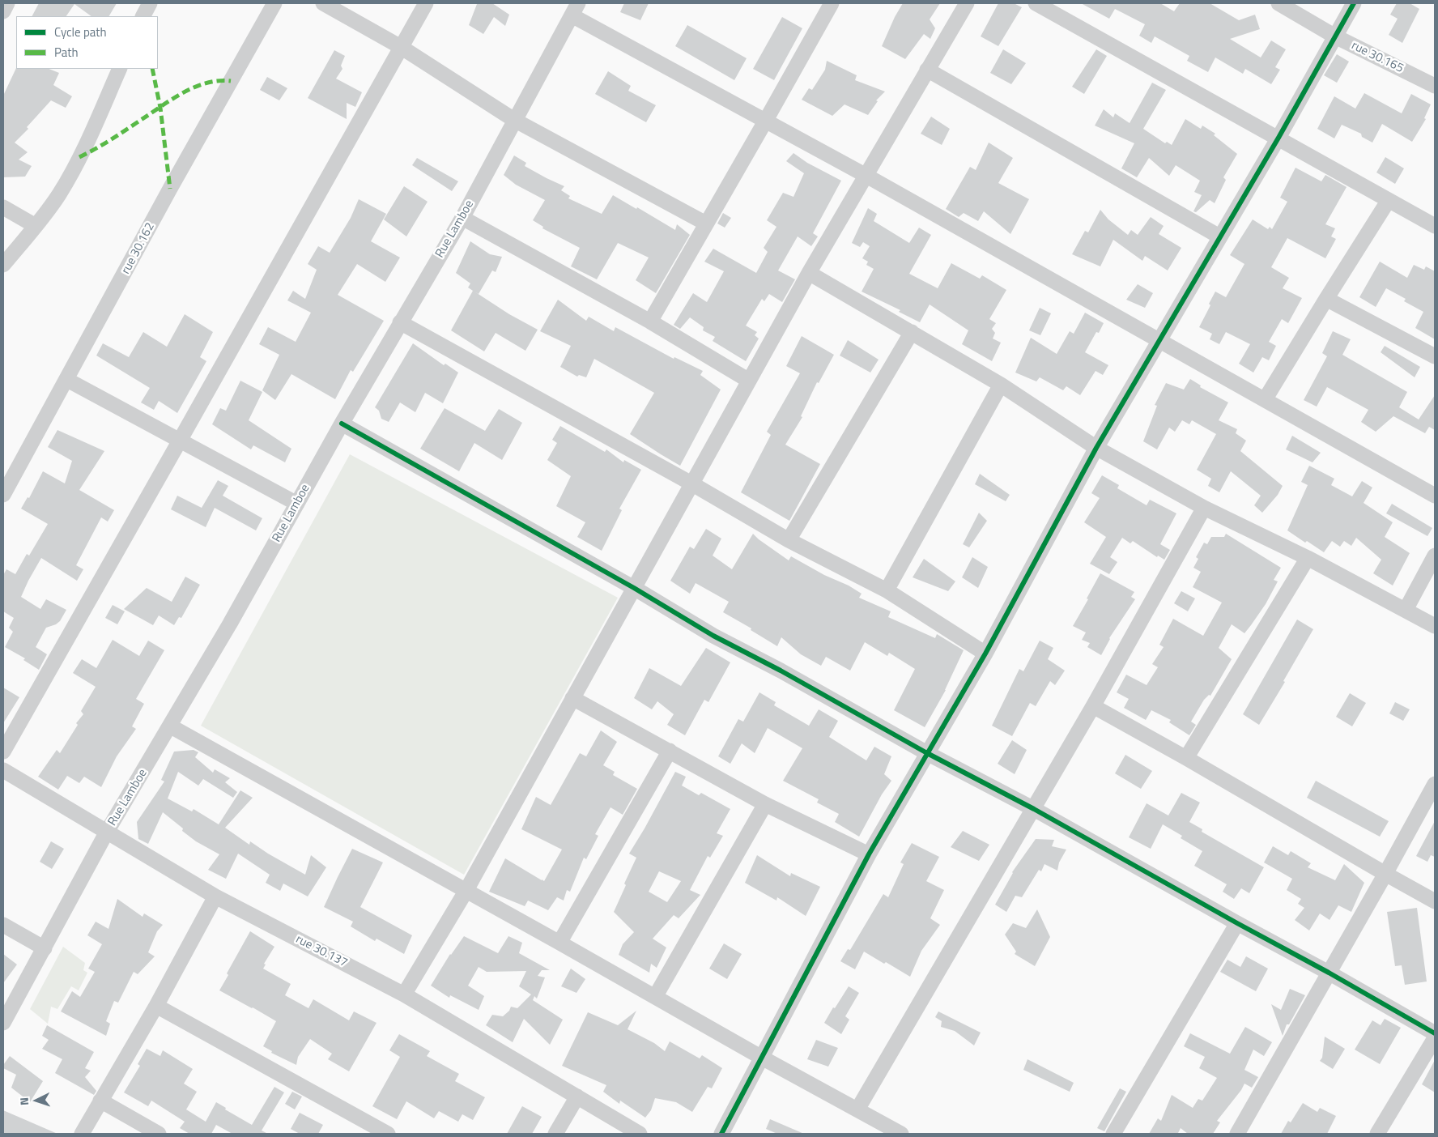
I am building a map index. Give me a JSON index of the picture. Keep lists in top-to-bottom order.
{
  "streets": {
    "street": [
      "rue 30.165",
      "Rue Lamboe",
      "rue 30.162",
      "rue 30.137"
    ]
  },
  "crossings": [
    ["Rue Lamboe", "rue 30.137"]
  ],
  "legend": ["Cycle path", "Path"],
  "north": "left"
}
